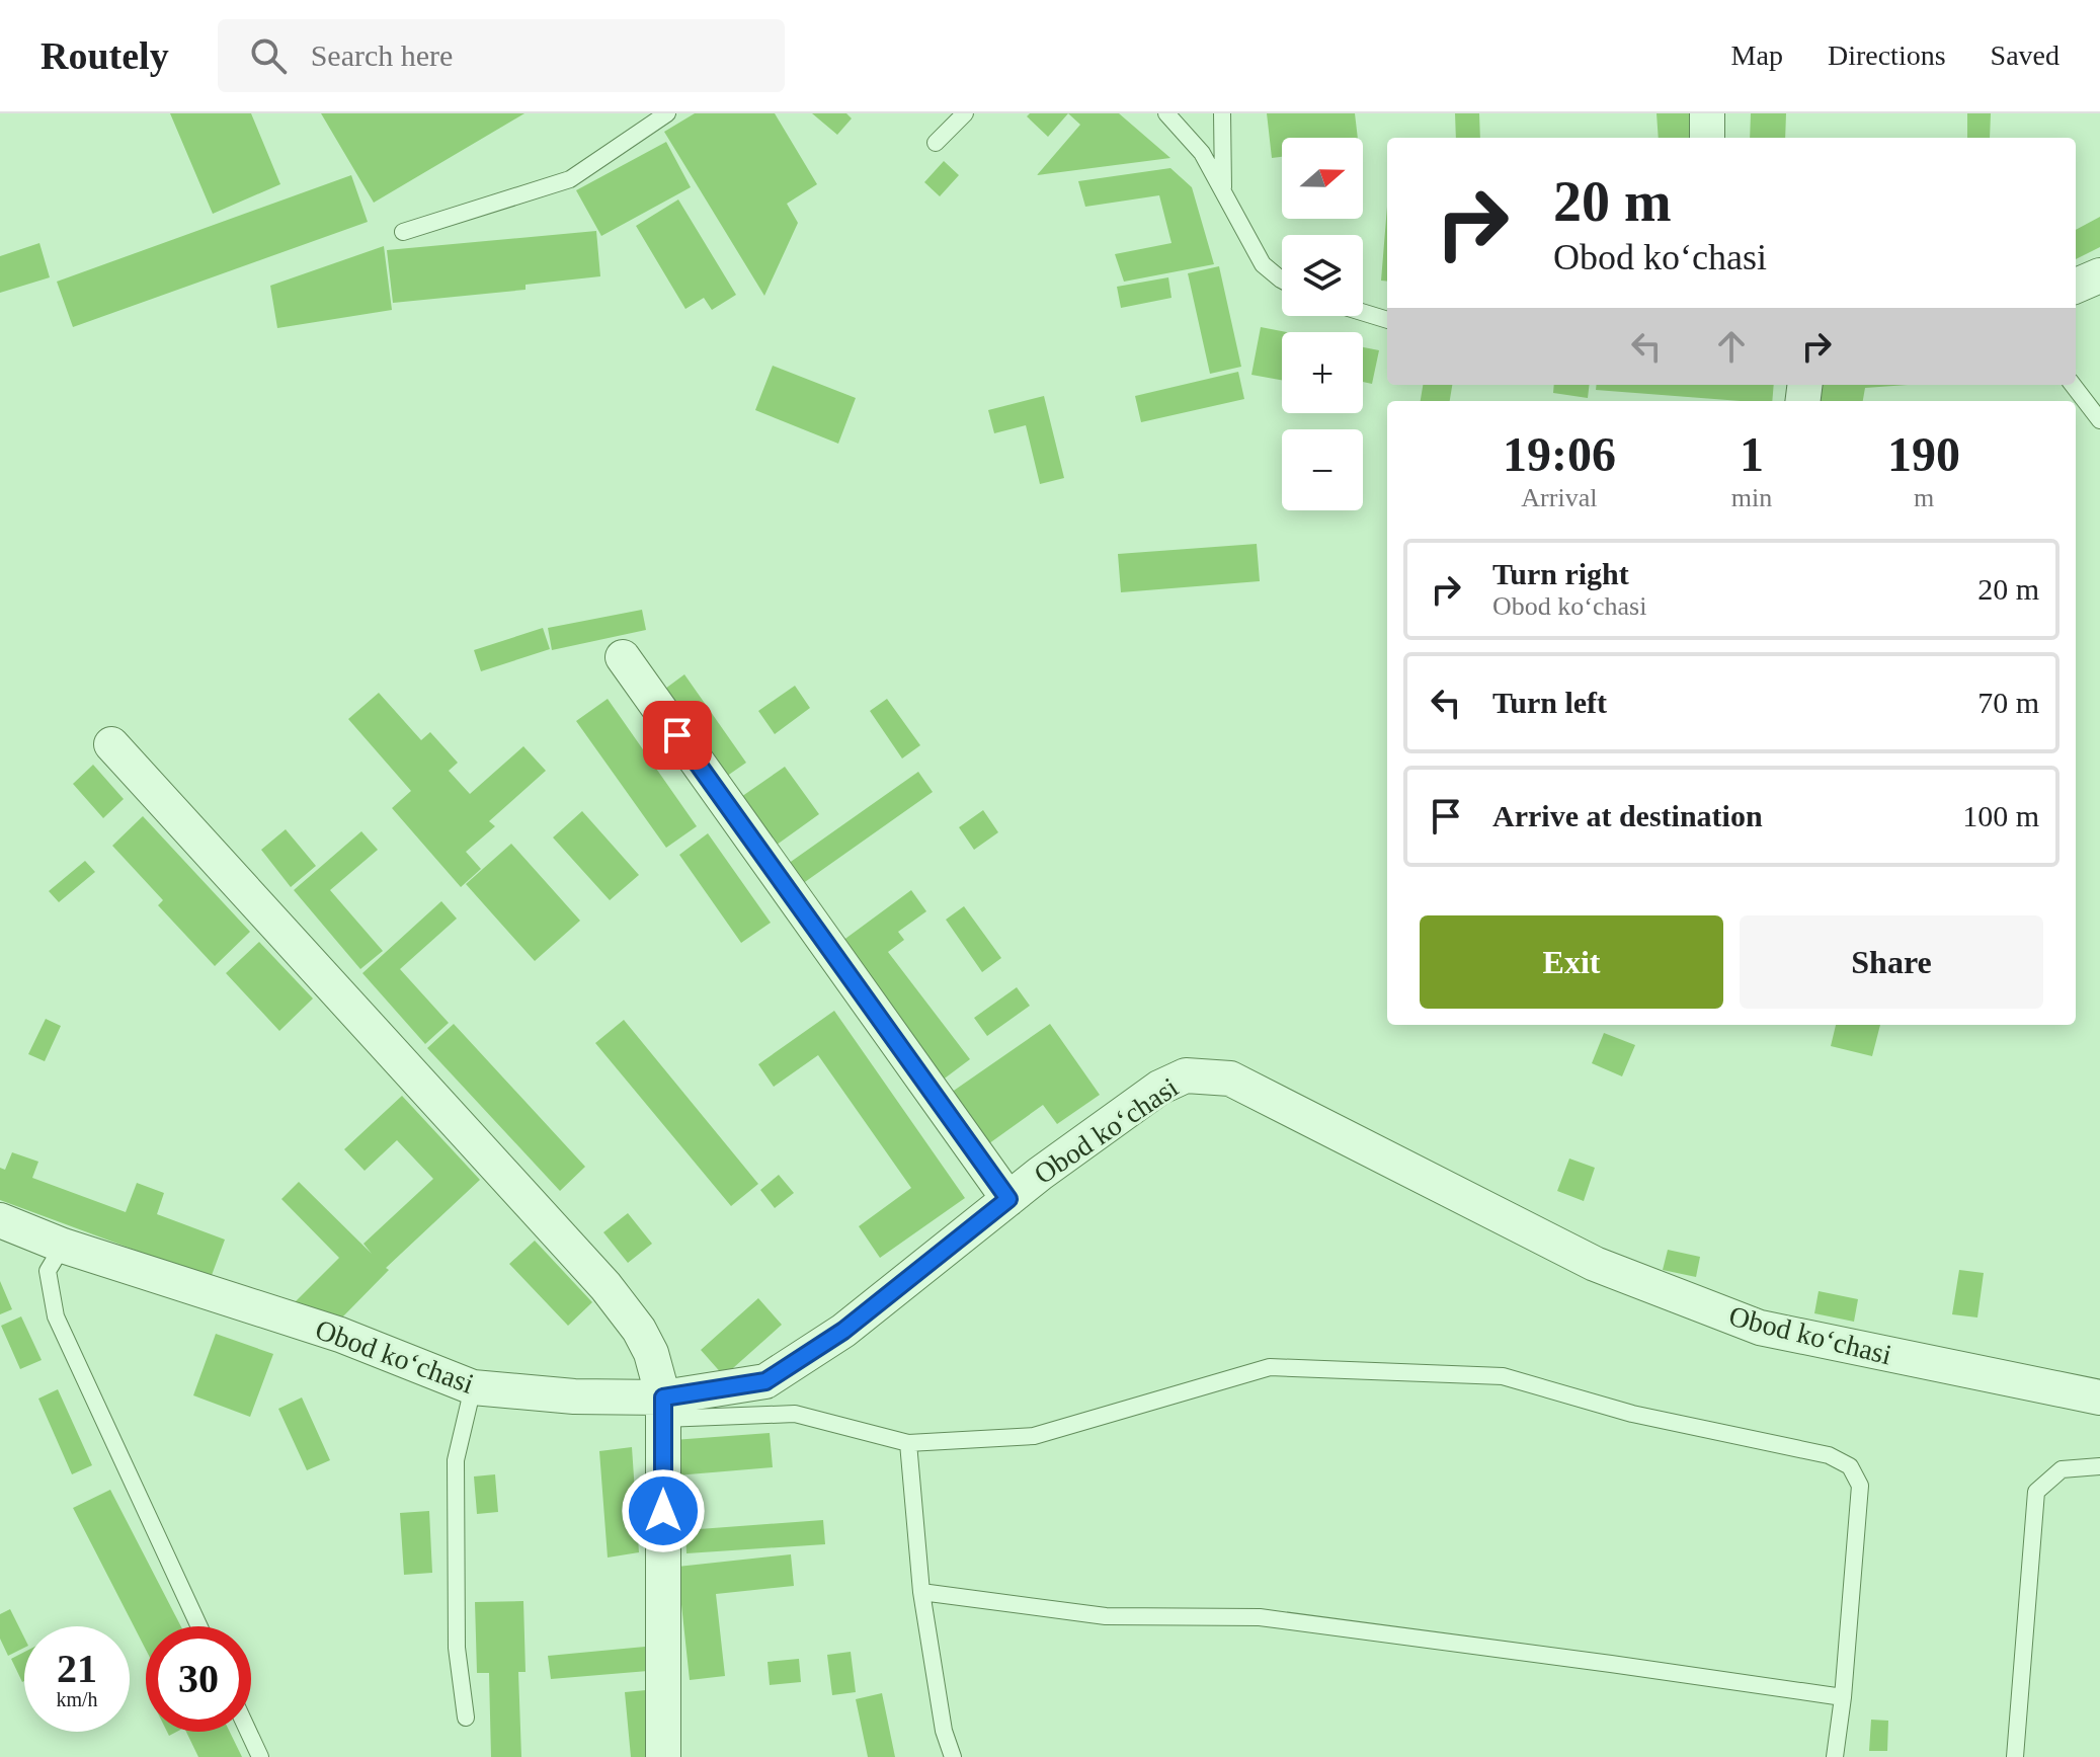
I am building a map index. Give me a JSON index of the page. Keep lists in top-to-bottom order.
{
  "streets": {
    "street": ["Obod koʻchasi"]
  },
  "north": "right",
  "page": {
    "header": "Routely",
    "search": "Search here",
    "nav": ["Map", "Directions", "Saved"],
    "map_buttons": ["+", "−"],
    "turn": ["20 m", "Obod koʻchasi"],
    "eta": [
      "19:06",
      "Arrival",
      "1",
      "min",
      "190",
      "m"
    ],
    "list": [
      {
        "name": "Turn right",
        "note": "Obod koʻchasi",
        "value": "20 m"
      },
      {
        "name": "Turn left",
        "value": "70 m"
      },
      {
        "name": "Arrive at destination",
        "value": "100 m"
      }
    ],
    "buttons": ["Exit", "Share"],
    "speed": "21 km/h",
    "limit": "30"
  }
}
